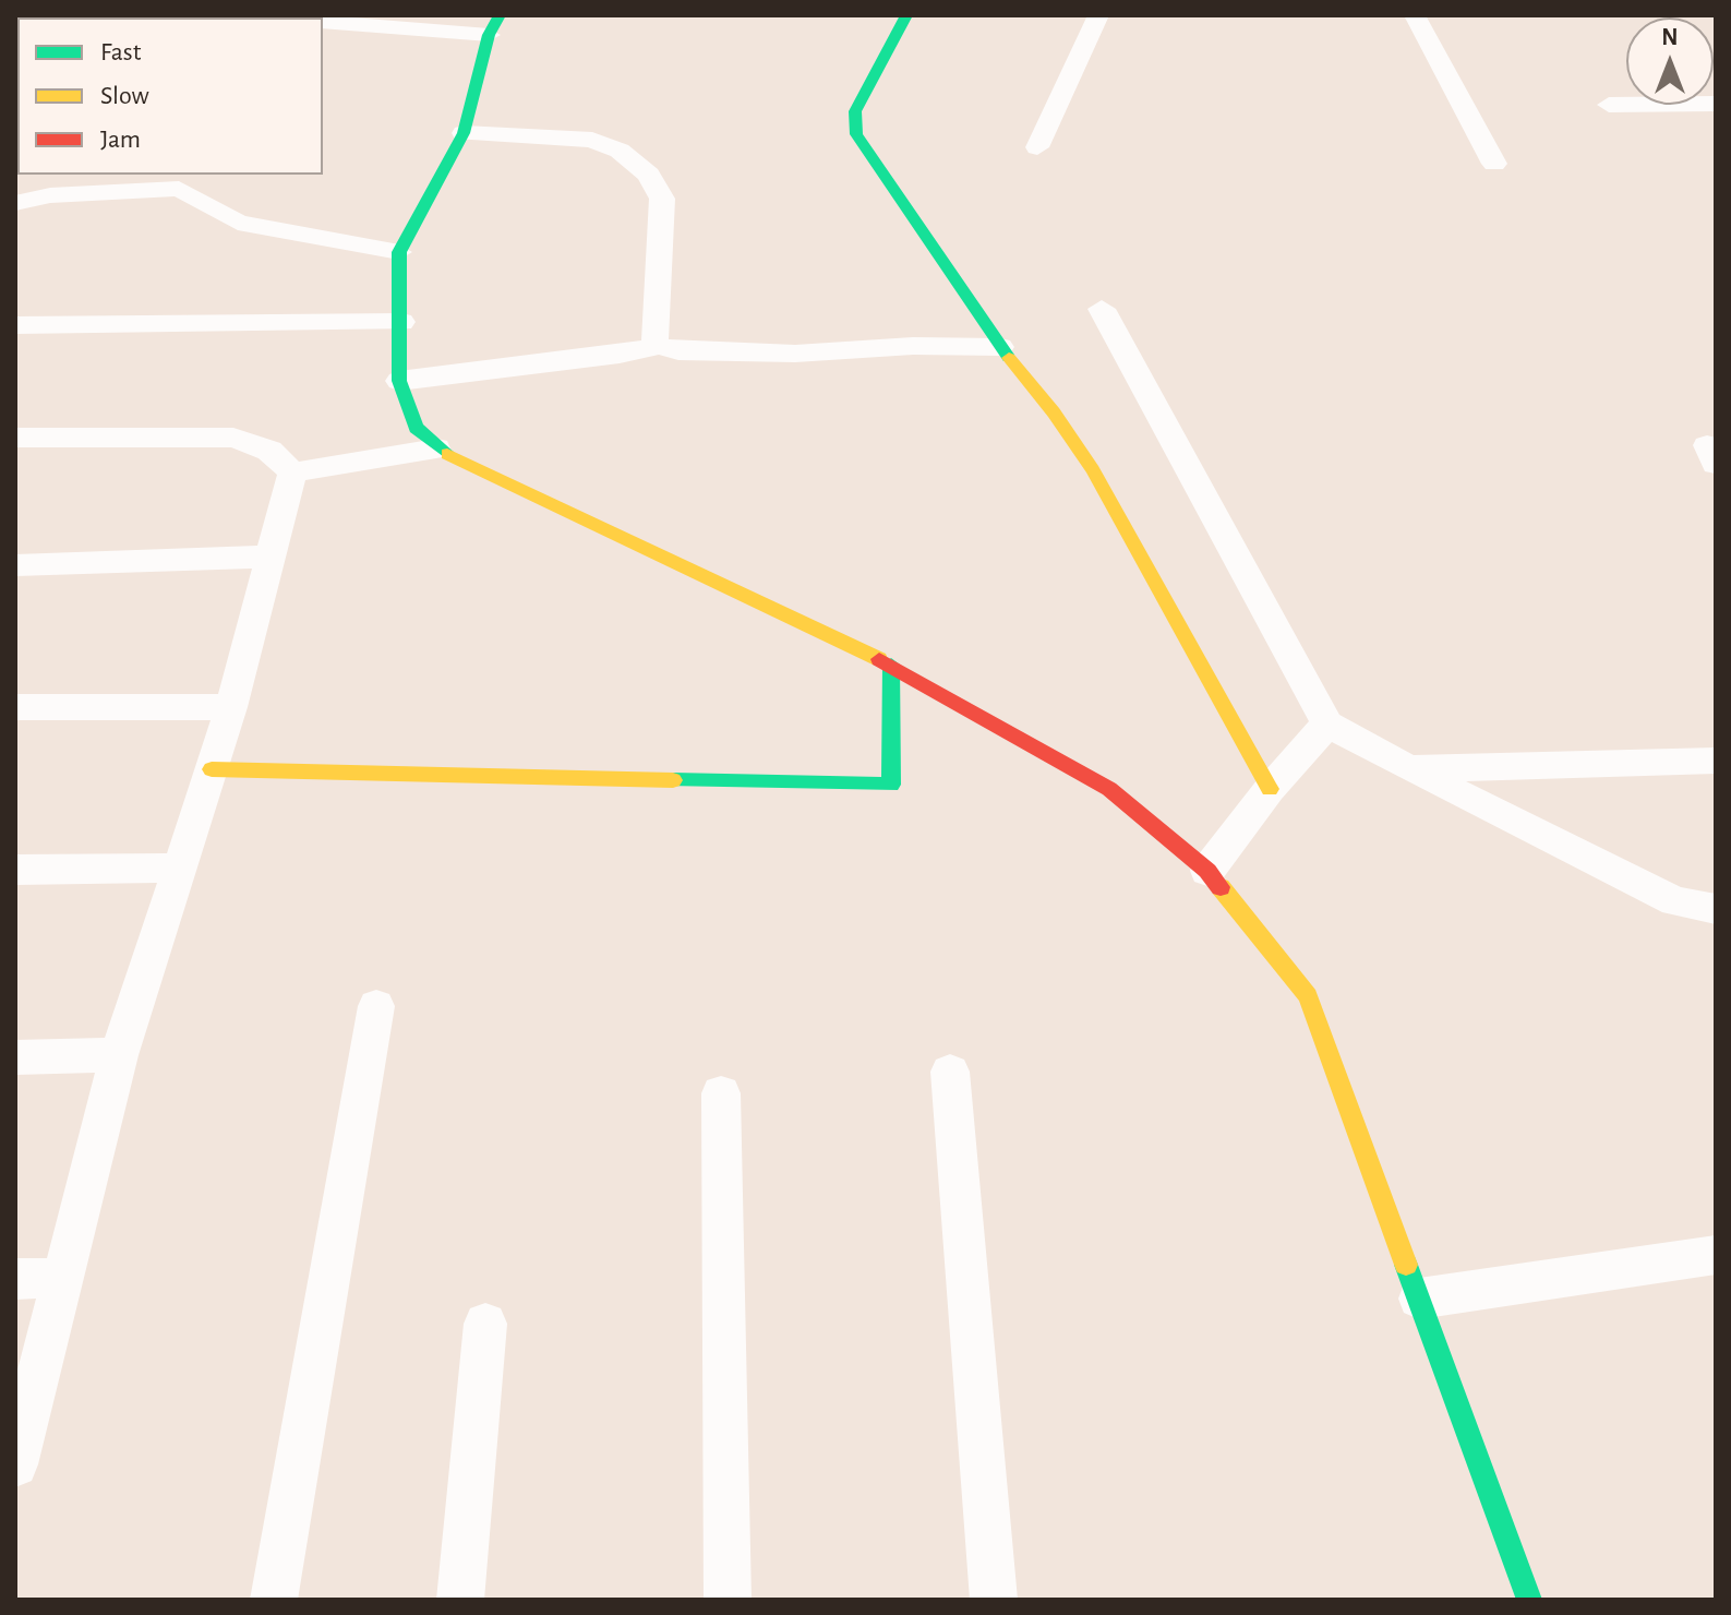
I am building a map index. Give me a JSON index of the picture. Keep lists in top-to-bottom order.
{
  "legend": ["Fast", "Slow", "Jam"],
  "north": "top"
}
